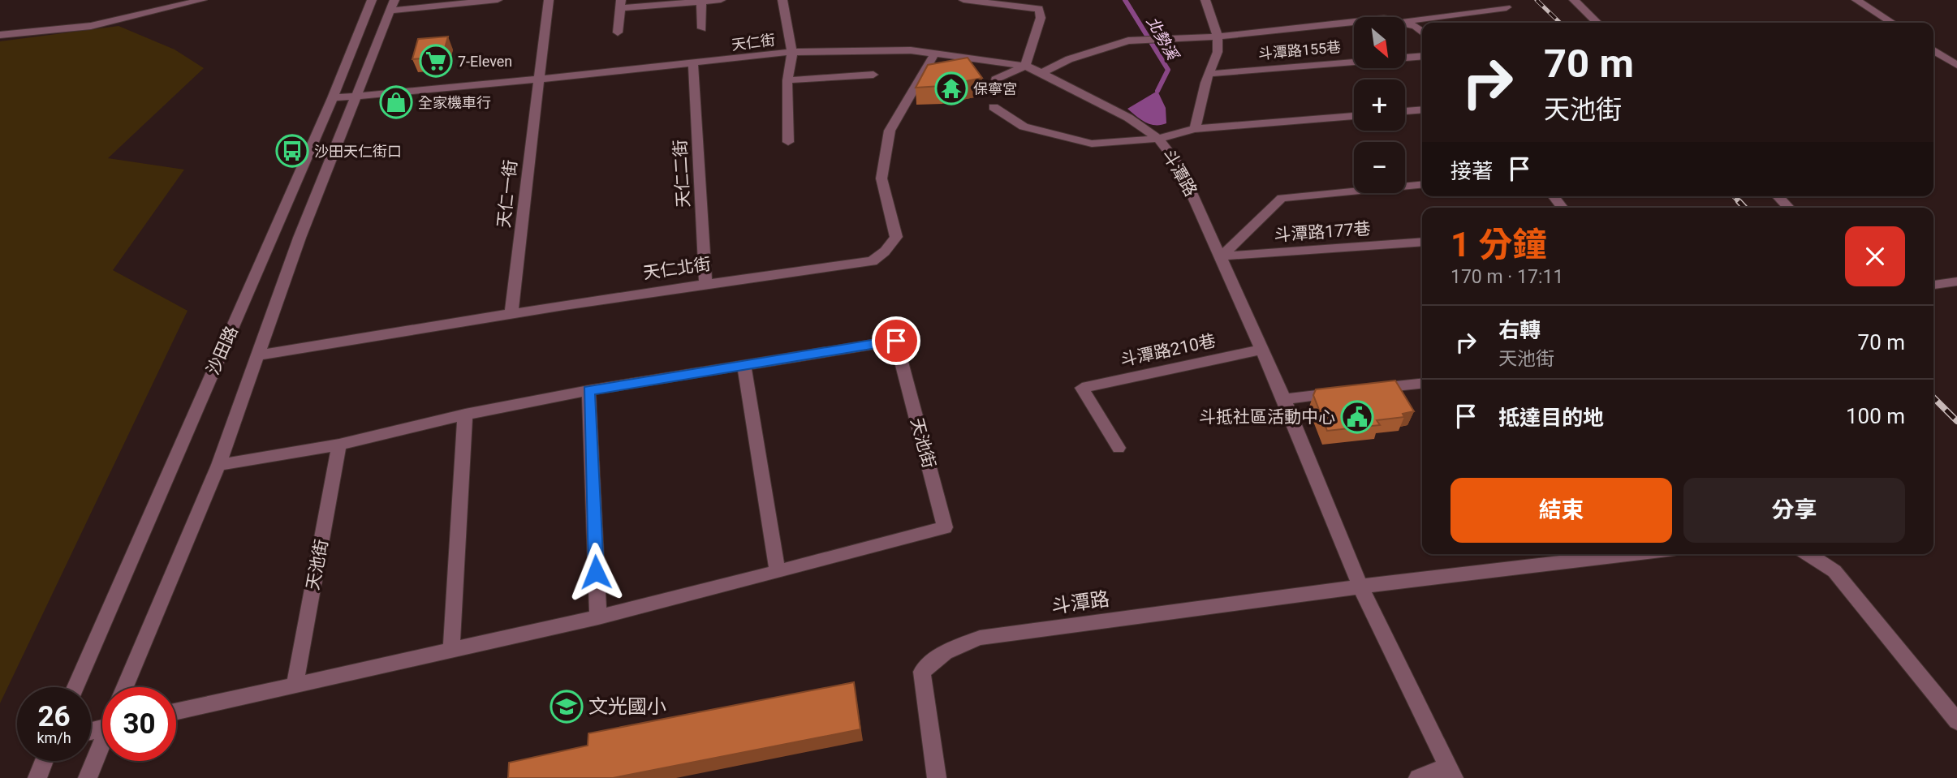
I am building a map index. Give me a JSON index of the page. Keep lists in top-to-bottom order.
{
  "streets": {
    "street": [
      "天仁街",
      "斗潭路155巷",
      "斗潭路",
      "天仁二街",
      "天仁一街",
      "斗潭路177巷",
      "天仁北街",
      "沙田路",
      "斗潭路210巷",
      "天池街"
    ]
  },
  "crossings": [
    ["天仁街", "斗潭路155巷"],
    ["天仁街", "斗潭路"],
    ["天仁街", "天仁二街"],
    ["天仁街", "天仁一街"],
    ["天仁街", "天仁北街"],
    ["天仁街", "沙田路"],
    ["斗潭路155巷", "斗潭路"],
    ["斗潭路", "斗潭路177巷"],
    ["斗潭路", "斗潭路210巷"],
    ["天仁二街", "天仁北街"],
    ["天仁一街", "天仁北街"],
    ["天仁北街", "沙田路"],
    ["沙田路", "天池街"]
  ],
  "water": ["北勢溪"],
  "places": {
    "supermarket": ["7-Eleven"],
    "temple": ["保寧宮"],
    "shop": ["全家機車行"],
    "bus stop": ["沙田天仁街口"],
    "public building": ["斗抵社區活動中心"],
    "school or university": ["文光國小"]
  },
  "north": "bottom right",
  "page": {
    "map_buttons": ["+", "−"],
    "turn": ["70 m", "天池街"],
    "then": "接著",
    "heading": ["1 分鐘", "170 m · 17:11"],
    "list": [
      {
        "name": "右轉",
        "note": "天池街",
        "value": "70 m"
      },
      {
        "name": "抵達目的地",
        "value": "100 m"
      }
    ],
    "buttons": ["結束", "分享"],
    "speed": "26 km/h",
    "limit": "30"
  }
}
